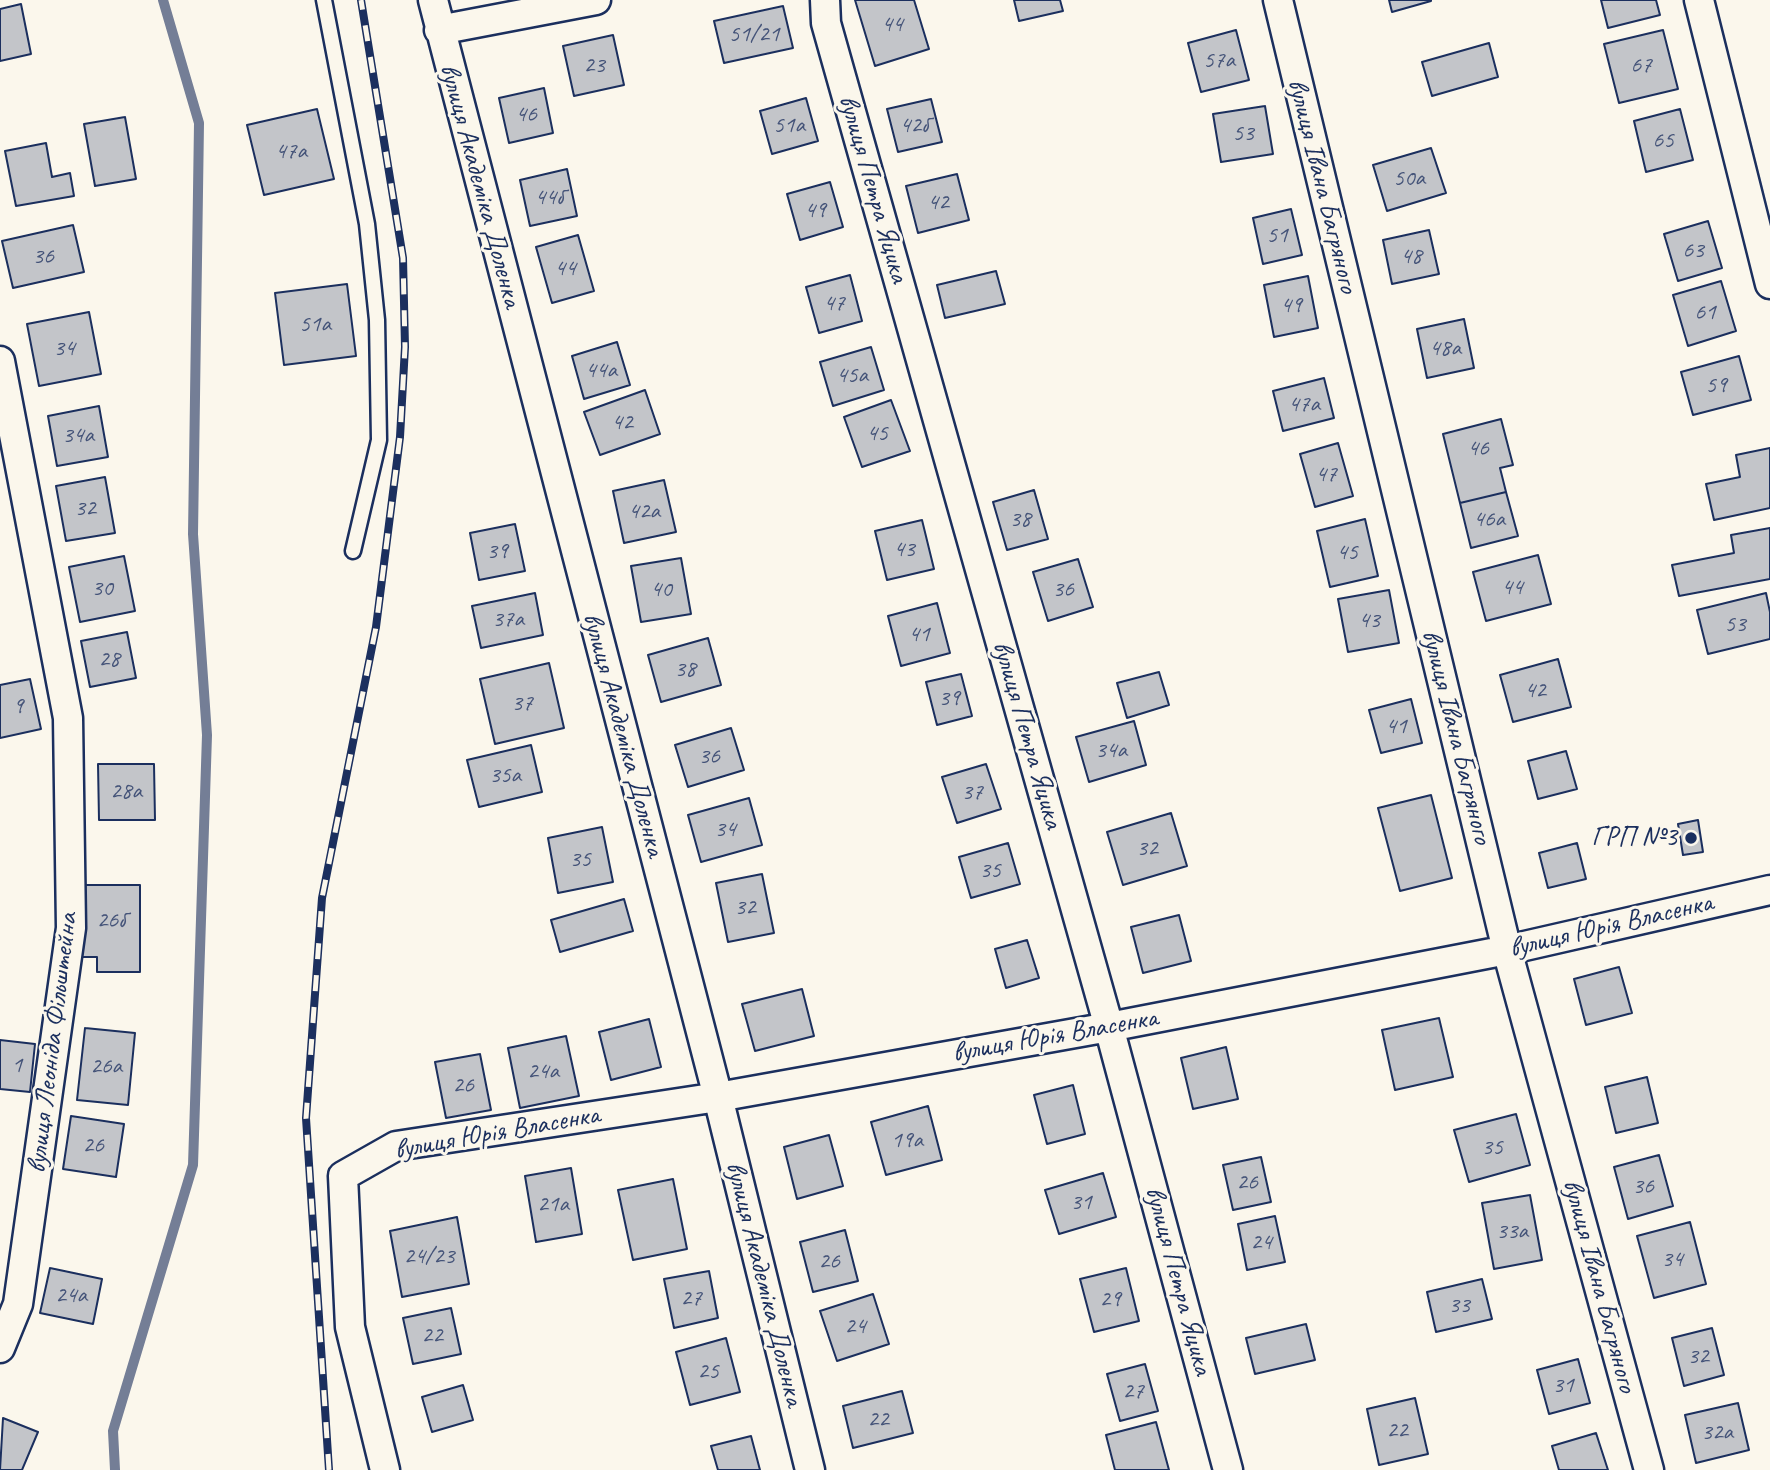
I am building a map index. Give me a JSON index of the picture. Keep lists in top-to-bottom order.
{
  "streets": {
    "street": [
      "вулиця Академіка Доленка",
      "вулиця Івана Багряного",
      "вулиця Петра Яцика",
      "вулиця Юрія Власенка",
      "вулиця Леоніда Фільштейна"
    ]
  },
  "crossings": [
    ["вулиця Академіка Доленка", "вулиця Юрія Власенка"],
    ["вулиця Івана Багряного", "вулиця Юрія Власенка"],
    ["вулиця Петра Яцика", "вулиця Юрія Власенка"]
  ],
  "places": ["ГРП №3"],
  "house_numbers": [
    "44",
    "51/21",
    "57а",
    "23",
    "67",
    "46",
    "51а",
    "42б",
    "53",
    "65",
    "47а",
    "50а",
    "44б",
    "42",
    "49",
    "51",
    "63",
    "36",
    "48",
    "44",
    "47",
    "49",
    "61",
    "51а",
    "34",
    "48а",
    "44а",
    "45а",
    "59",
    "47а",
    "42",
    "45",
    "34а",
    "46",
    "47",
    "32",
    "42а",
    "38",
    "46а",
    "43",
    "39",
    "45",
    "44",
    "30",
    "40",
    "36",
    "37а",
    "43",
    "53",
    "41",
    "28",
    "38",
    "42",
    "39",
    "37",
    "9",
    "41",
    "34а",
    "36",
    "35а",
    "28а",
    "37",
    "34",
    "32",
    "35",
    "35",
    "32",
    "26б",
    "1",
    "26а",
    "24а",
    "26",
    "19а",
    "26",
    "35",
    "26",
    "36",
    "31",
    "21а",
    "33а",
    "24",
    "24/23",
    "34",
    "26",
    "24а",
    "27",
    "29",
    "33",
    "24",
    "22",
    "32",
    "25",
    "31",
    "27",
    "22",
    "22",
    "32а"
  ]
}
